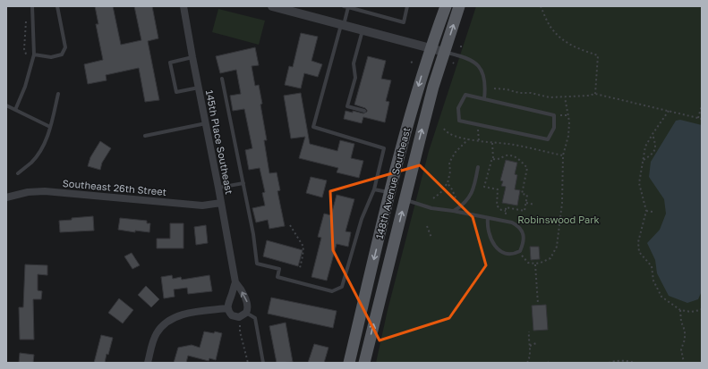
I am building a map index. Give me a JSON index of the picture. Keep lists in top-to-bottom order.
{
  "streets": {
    "main road": ["148th Avenue Southeast"],
    "street": ["145th Place Southeast", "Southeast 26th Street"]
  },
  "crossings": [
    ["145th Place Southeast", "Southeast 26th Street"]
  ],
  "parks": ["Robinswood Park"]
}
